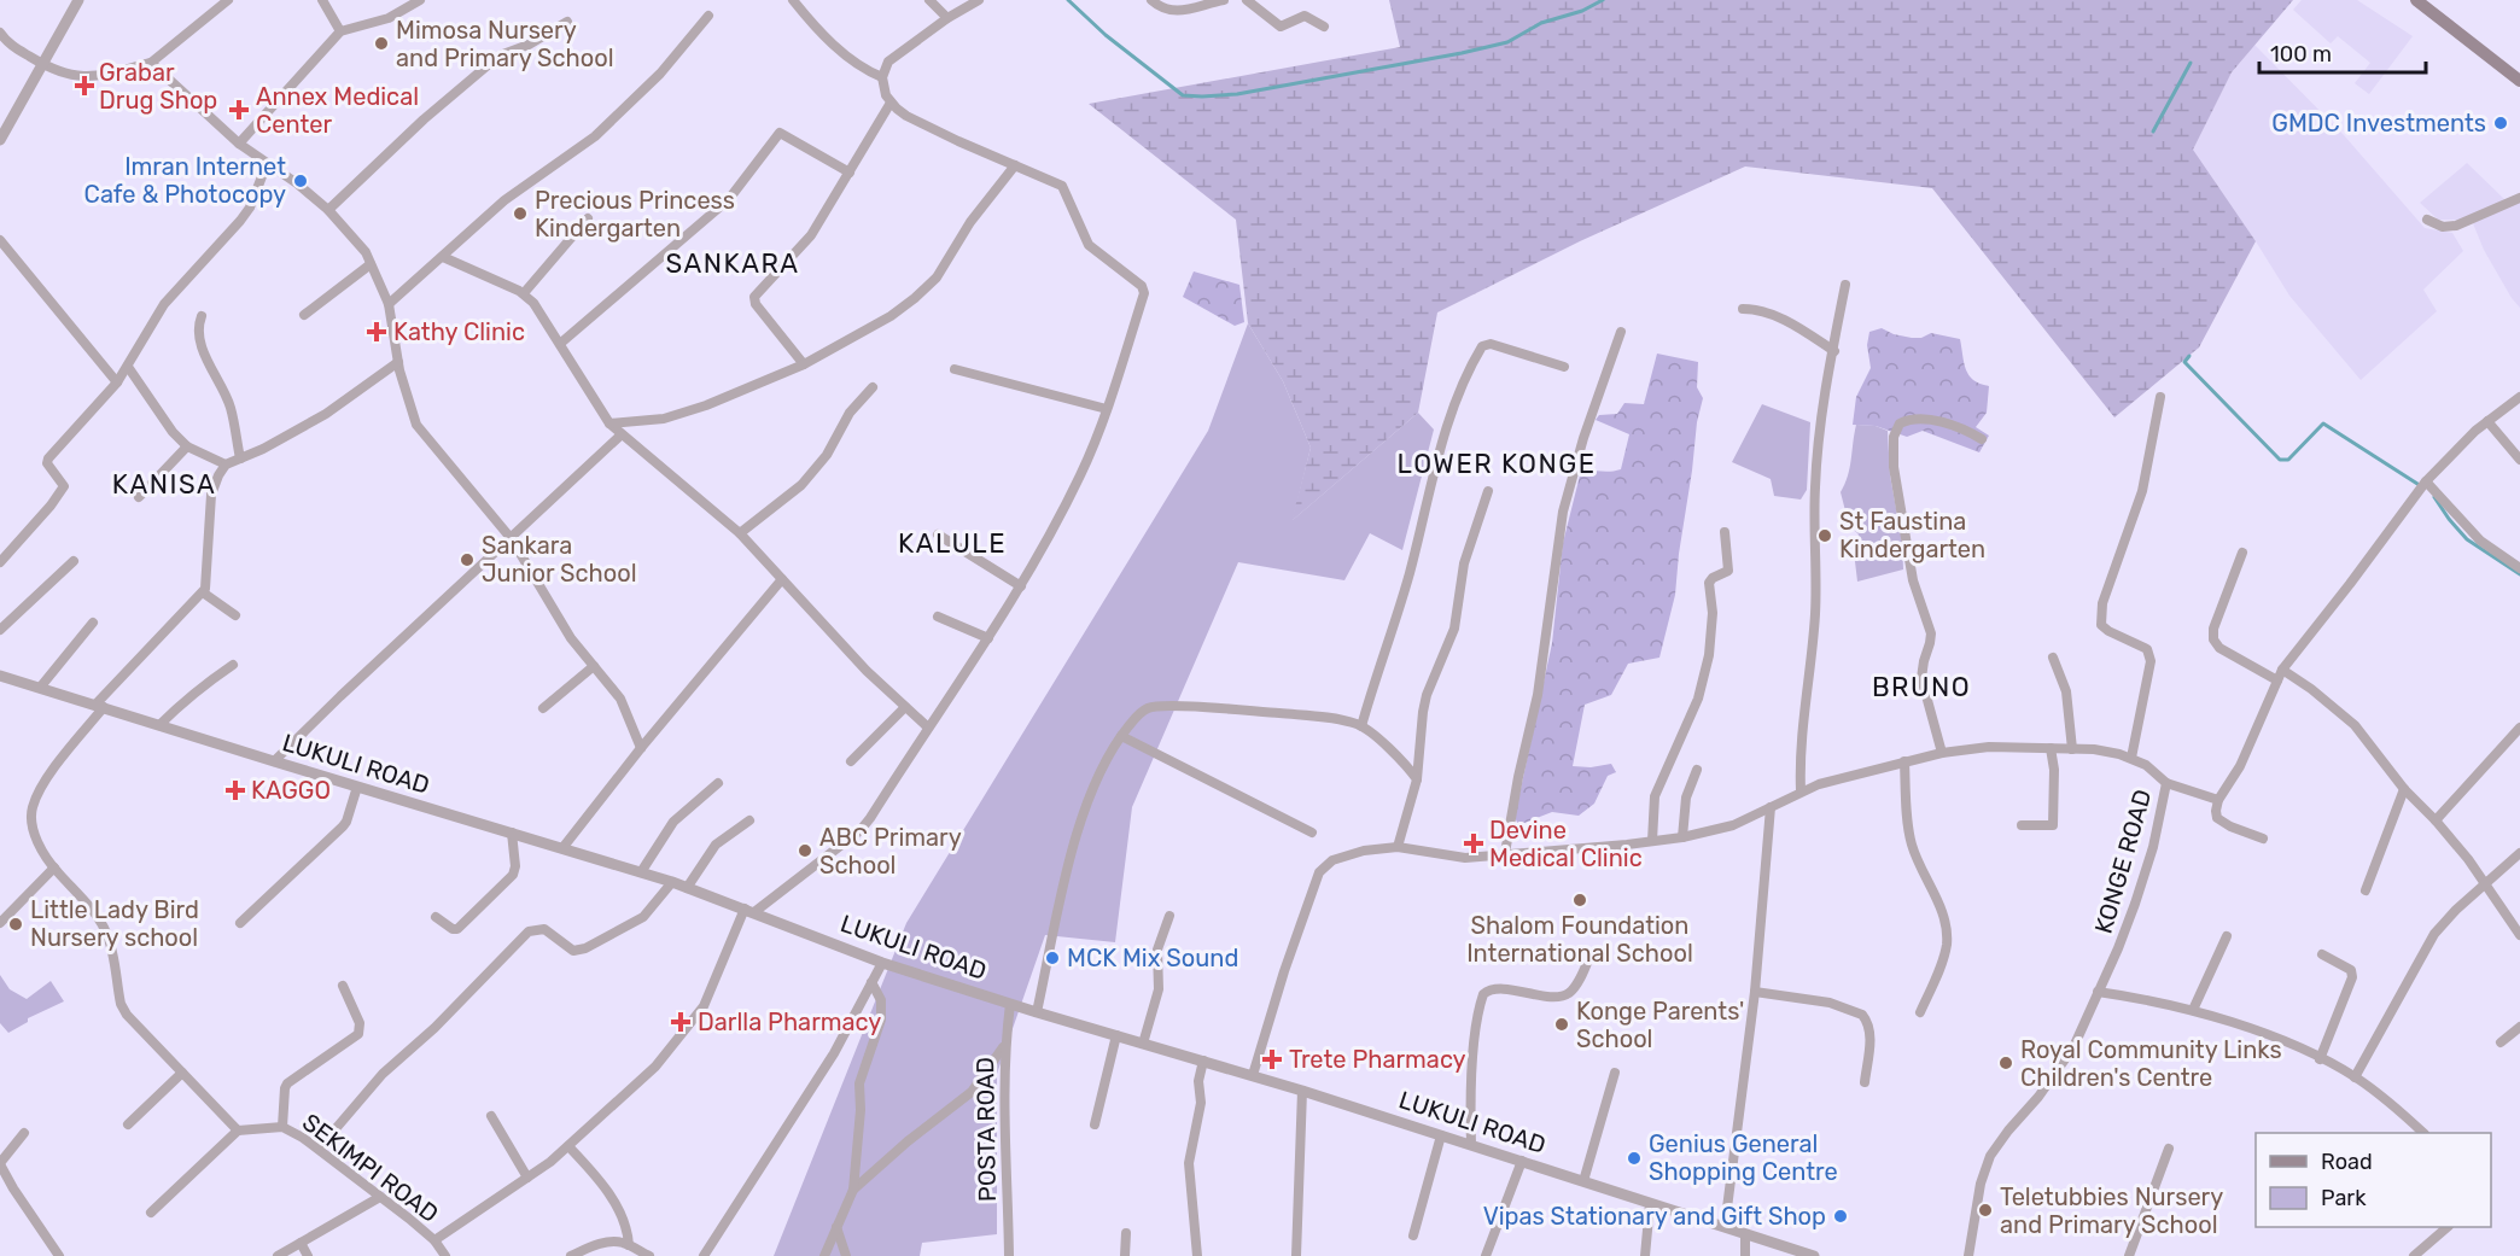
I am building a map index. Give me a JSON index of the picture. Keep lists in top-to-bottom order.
{
  "streets": {
    "street": [
      "LUKULI ROAD",
      "KONGE ROAD",
      "POSTA ROAD",
      "SEKIMPI ROAD"
    ]
  },
  "crossings": [
    ["LUKULI ROAD", "POSTA ROAD"]
  ],
  "districts": [
    "SANKARA",
    "LOWER KONGE",
    "KANISA",
    "KALULE",
    "BRUNO"
  ],
  "places": {
    "other": [
      "Mimosa Nursery and Primary School",
      "GMDC Investments",
      "Imran Internet Cafe & Photocopy",
      "Precious Princess Kindergarten",
      "St Faustina Kindergarten",
      "Sankara Junior School",
      "ABC Primary School",
      "Shalom Foundation International School",
      "Little Lady Bird Nursery school",
      "MCK Mix Sound",
      "Konge Parents' School",
      "Royal Community Links Children's Centre",
      "Genius General Shopping Centre",
      "Teletubbies Nursery and Primary School",
      "Vipas Stationary and Gift Shop"
    ],
    "health": [
      "Grabar Drug Shop",
      "Annex Medical Center",
      "Kathy Clinic",
      "KAGGO",
      "Devine Medical Clinic",
      "Darlla Pharmacy",
      "Trete Pharmacy"
    ]
  },
  "legend": ["Road", "Park"],
  "scale_bar": "100 m"
}
